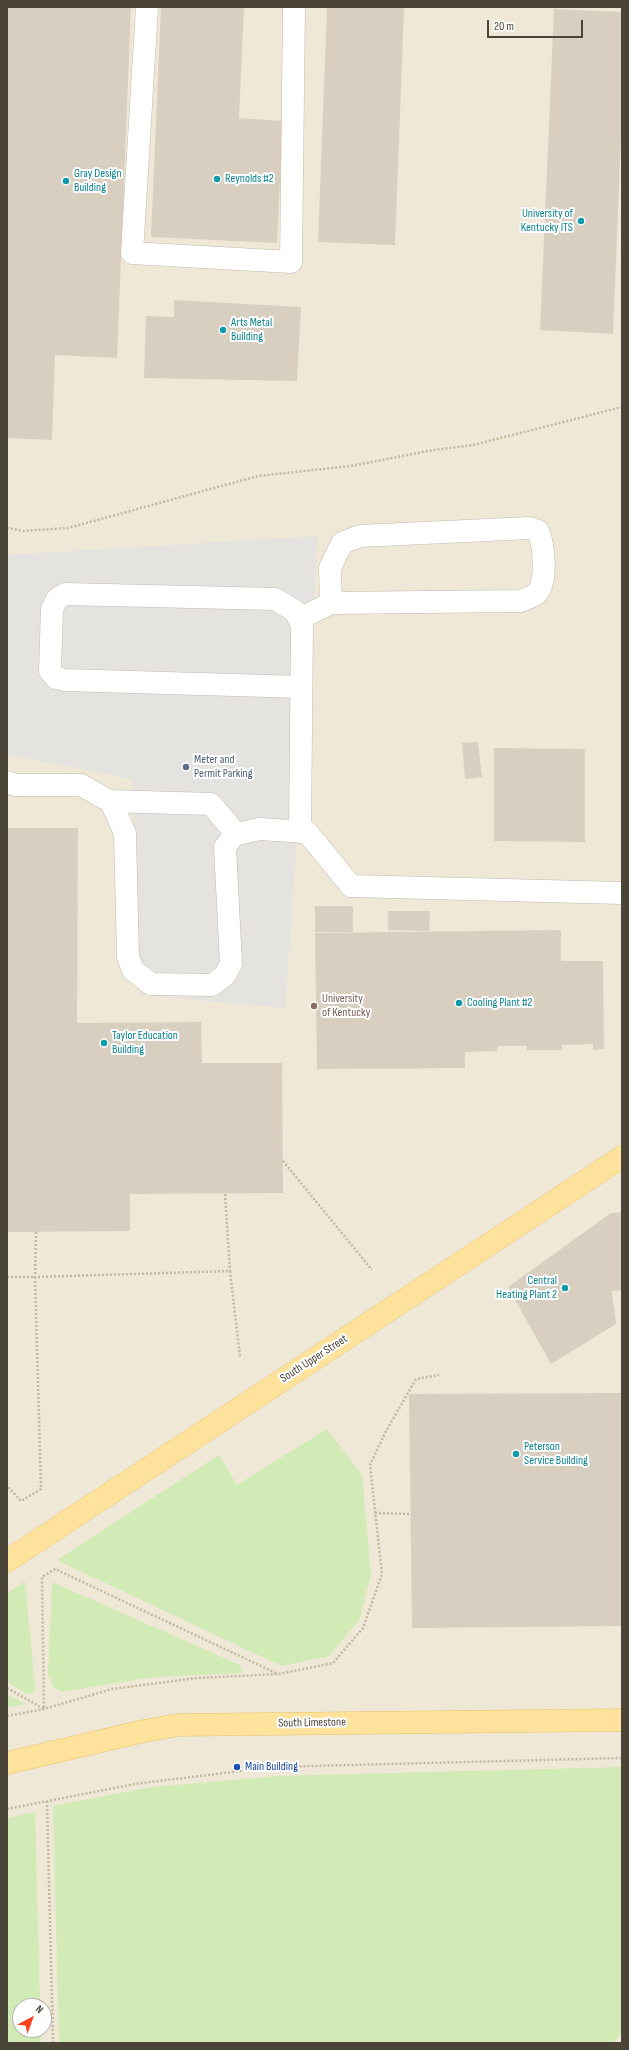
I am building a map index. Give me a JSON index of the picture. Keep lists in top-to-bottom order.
{
  "streets": {
    "main road": ["South Upper Street", "South Limestone"]
  },
  "places": [
    "Reynolds #2",
    "Gray Design Building",
    "University of Kentucky ITS",
    "Arts Metal Building",
    "Meter and Permit Parking",
    "Cooling Plant #2",
    "University of Kentucky",
    "Taylor Education Building",
    "Central Heating Plant 2",
    "Peterson Service Building",
    "Main Building"
  ],
  "scale_bar": "20 m",
  "north": "top right"
}
